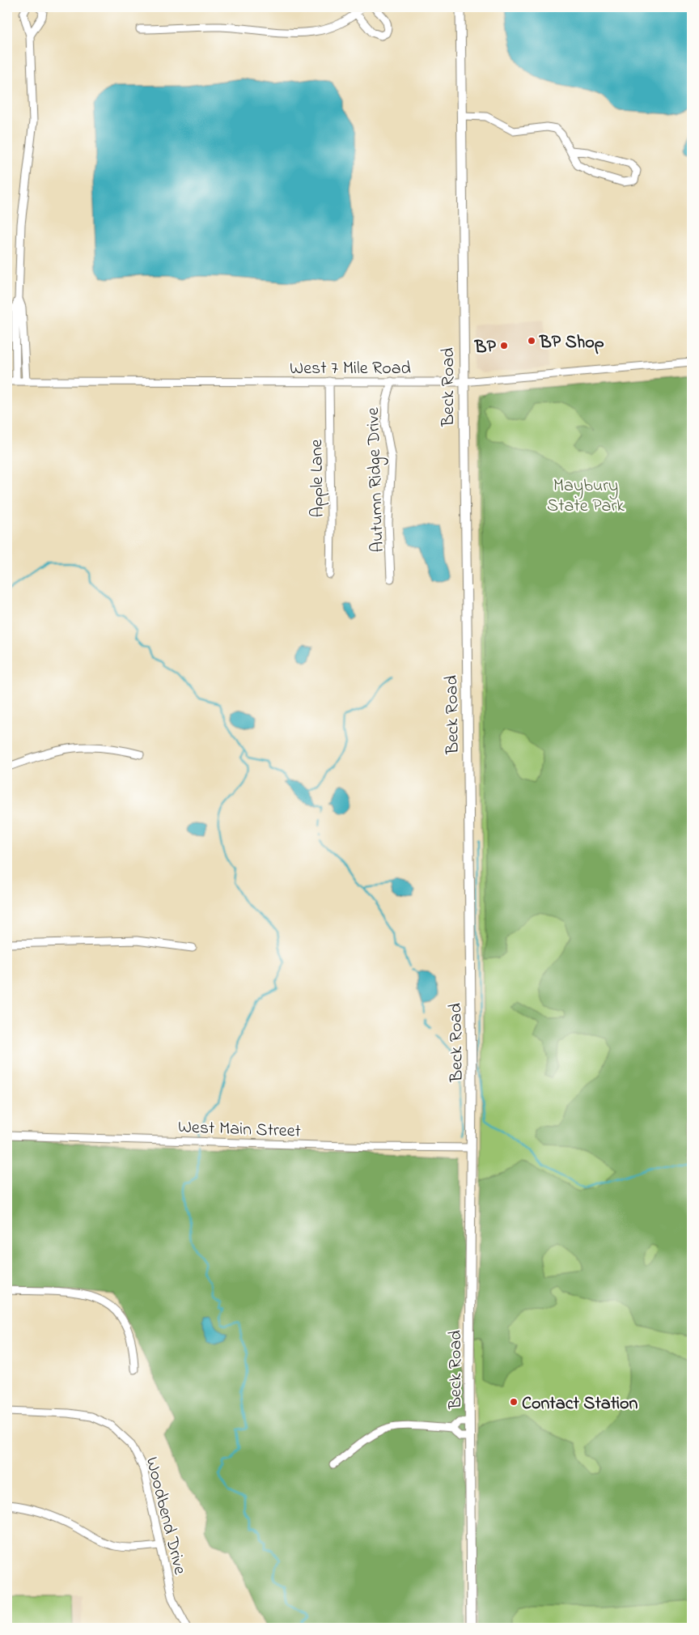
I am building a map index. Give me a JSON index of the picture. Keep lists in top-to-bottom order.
{
  "streets": {
    "main road": ["Beck Road"],
    "street": [
      "West 7 Mile Road",
      "Apple Lane",
      "Autumn Ridge Drive",
      "West Main Street",
      "Woodbend Drive"
    ]
  },
  "crossings": [
    ["West 7 Mile Road", "Beck Road"],
    ["West 7 Mile Road", "Apple Lane"],
    ["West 7 Mile Road", "Autumn Ridge Drive"],
    ["Beck Road", "West Main Street"]
  ],
  "parks": ["Maybury State Park"],
  "places": ["BP Shop", "BP", "Contact Station"]
}
